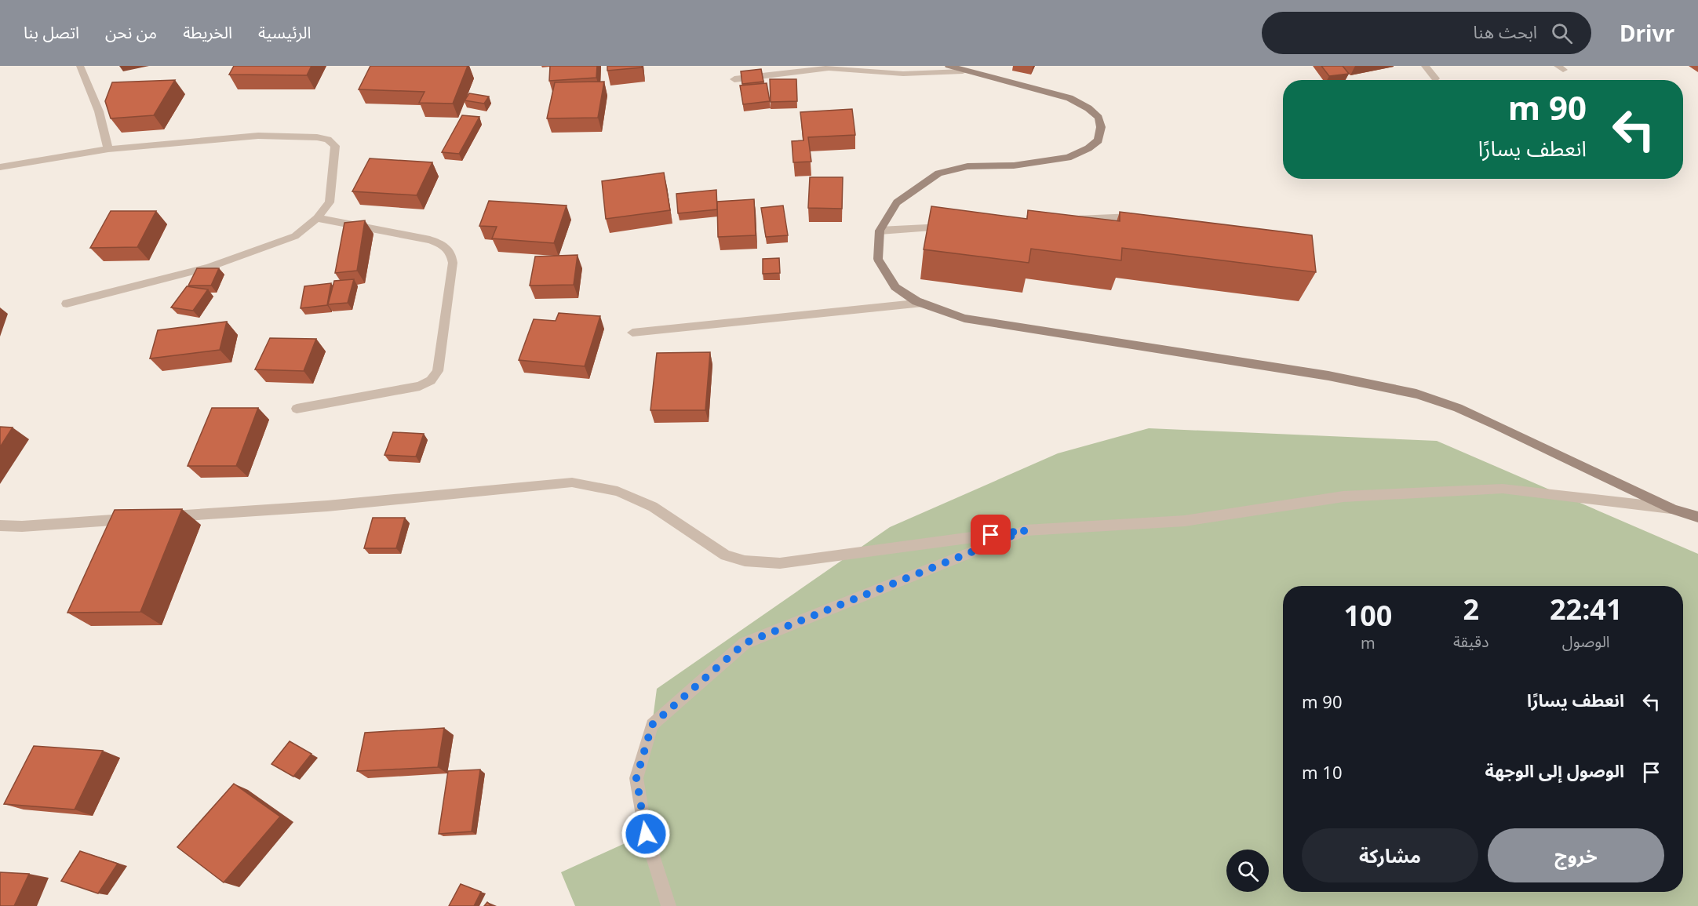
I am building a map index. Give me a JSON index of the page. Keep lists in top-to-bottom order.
{
  "page": {
    "header": "Drivr",
    "search": "ابحث هنا",
    "nav": [
      "الرئيسية",
      "الخريطة",
      "من نحن",
      "اتصل بنا"
    ],
    "turn": ["90 m", "انعطف يسارًا"],
    "eta": [
      "22:41",
      "الوصول",
      "2",
      "دقيقة",
      "100",
      "m"
    ],
    "list": [
      {
        "name": "انعطف يسارًا",
        "value": "90 m"
      },
      {
        "name": "الوصول إلى الوجهة",
        "value": "10 m"
      }
    ],
    "buttons": ["خروج", "مشاركة"]
  }
}
